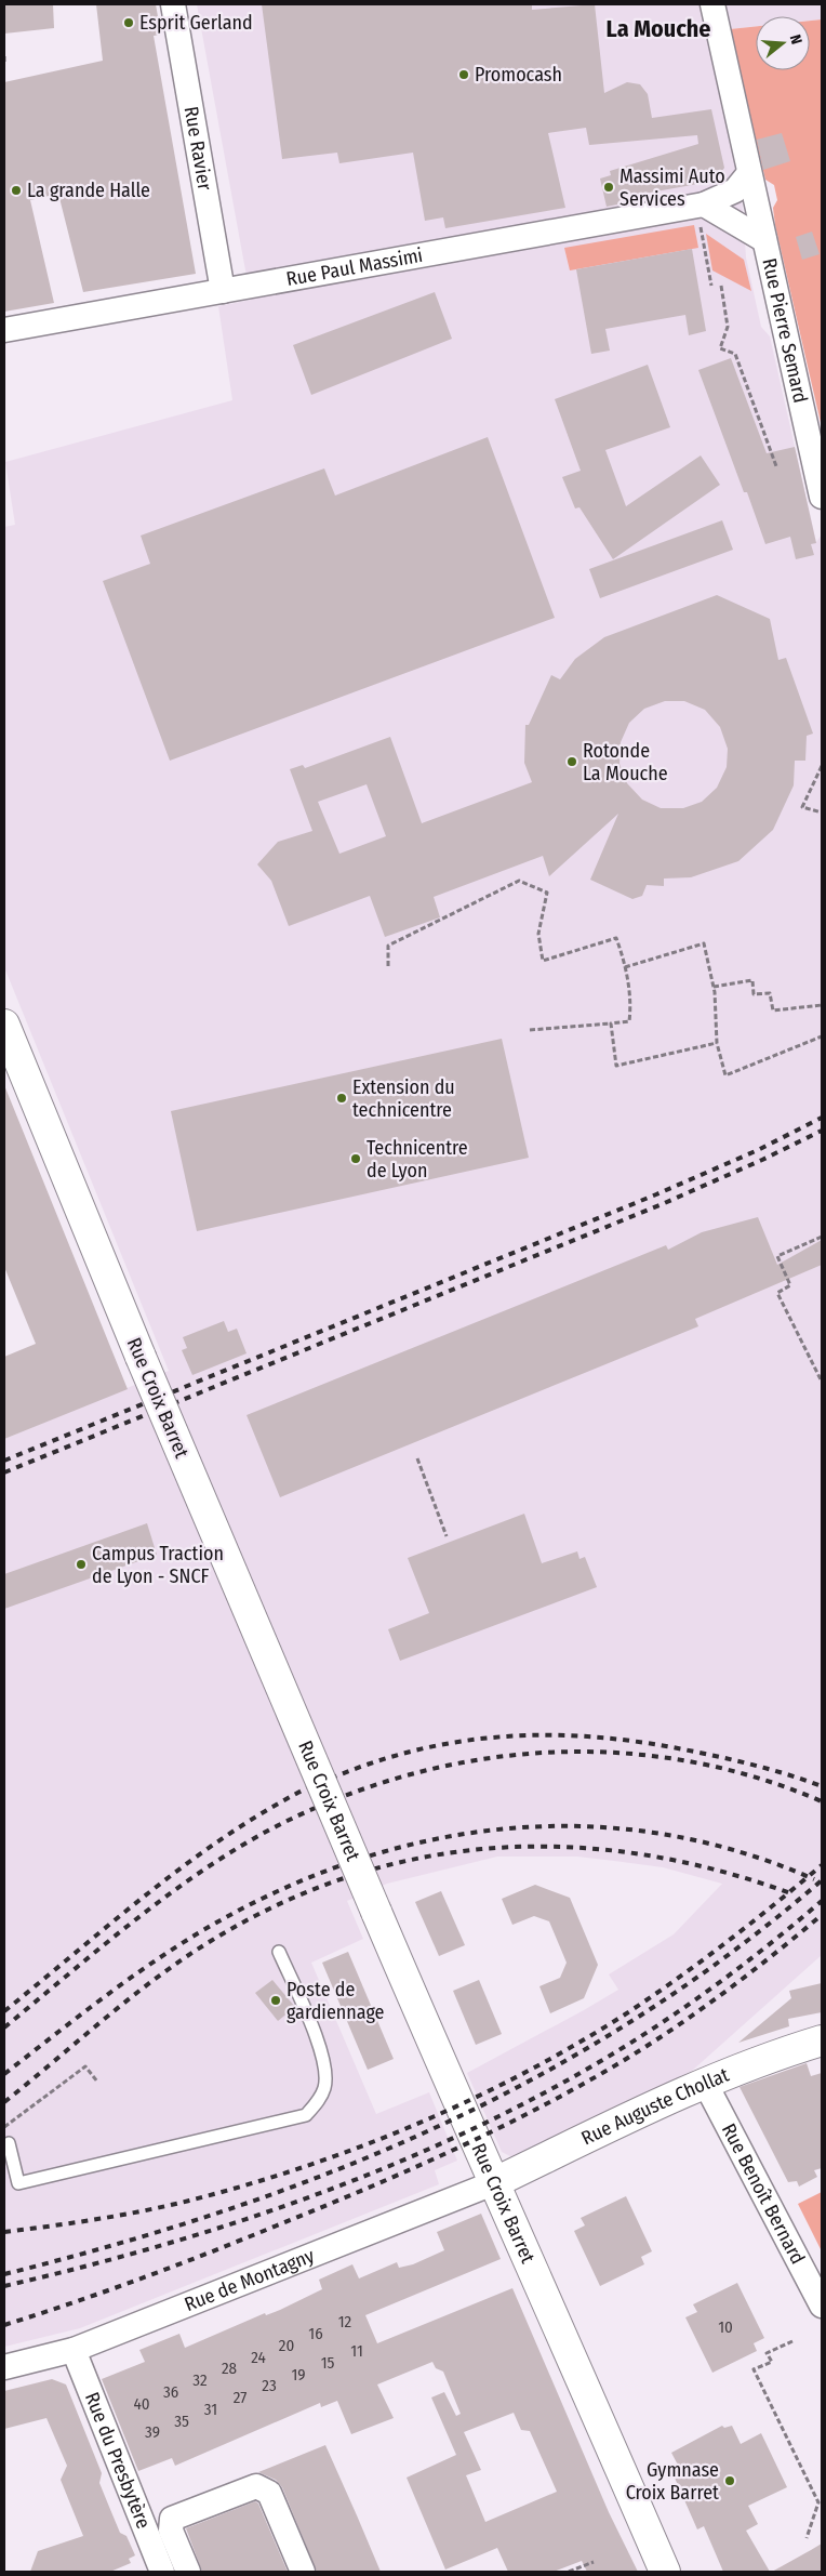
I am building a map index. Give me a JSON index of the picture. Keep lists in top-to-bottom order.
{
  "streets": {
    "street": [
      "Rue Ravier",
      "Rue Paul Massimi",
      "Rue Pierre Semard",
      "Rue Croix Barret",
      "Rue Auguste Chollat",
      "Rue Benoît Bernard",
      "Rue de Montagny",
      "Rue du Presbytère"
    ]
  },
  "crossings": [
    ["Rue Ravier", "Rue Paul Massimi"],
    ["Rue Paul Massimi", "Rue Pierre Semard"],
    ["Rue Croix Barret", "Rue Auguste Chollat"],
    ["Rue Croix Barret", "Rue de Montagny"],
    ["Rue Auguste Chollat", "Rue Benoît Bernard"],
    ["Rue Auguste Chollat", "Rue de Montagny"],
    ["Rue de Montagny", "Rue du Presbytère"]
  ],
  "districts": ["La Mouche"],
  "places": [
    "Esprit Gerland",
    "Promocash",
    "Massimi Auto Services",
    "La grande Halle",
    "Rotonde La Mouche",
    "Extension du technicentre",
    "Technicentre de Lyon",
    "Campus Traction de Lyon - SNCF",
    "Poste de gardiennage",
    "Gymnase Croix Barret"
  ],
  "house_numbers": [
    "12",
    "10",
    "16",
    "20",
    "11",
    "24",
    "15",
    "28",
    "19",
    "32",
    "23",
    "36",
    "27",
    "40",
    "31",
    "35",
    "39"
  ],
  "north": "right"
}
